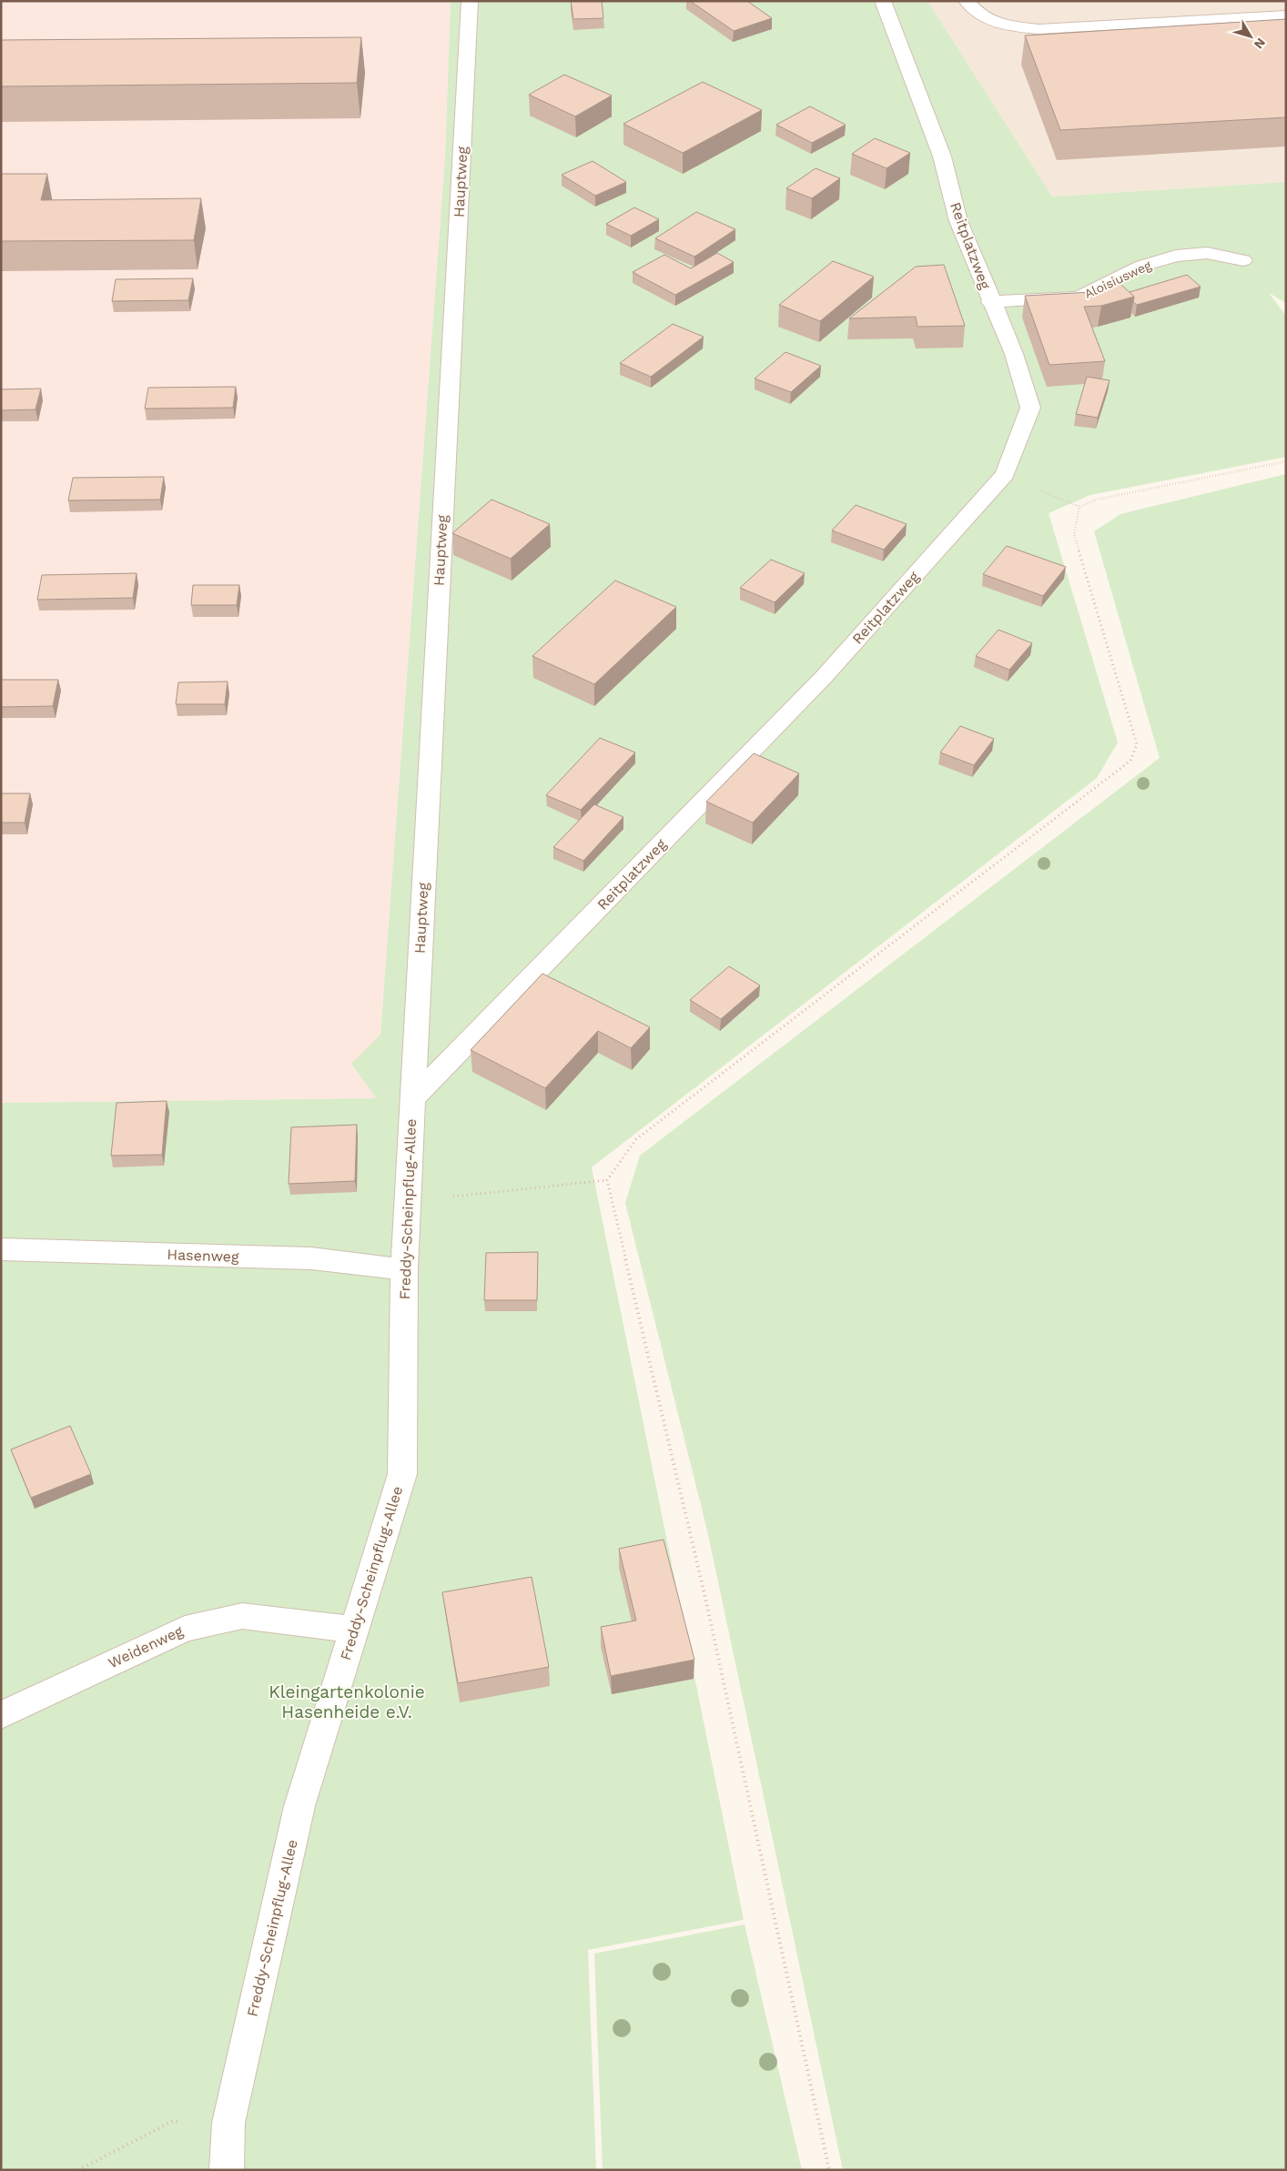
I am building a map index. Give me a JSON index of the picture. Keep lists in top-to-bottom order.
{
  "streets": {
    "lane": [
      "Hauptweg",
      "Reitplatzweg",
      "Aloisiusweg",
      "Freddy-Scheinpflug-Allee",
      "Hasenweg",
      "Weidenweg"
    ]
  },
  "crossings": [
    ["Hauptweg", "Reitplatzweg"],
    ["Hauptweg", "Freddy-Scheinpflug-Allee"],
    ["Reitplatzweg", "Aloisiusweg"],
    ["Reitplatzweg", "Freddy-Scheinpflug-Allee"],
    ["Freddy-Scheinpflug-Allee", "Hasenweg"],
    ["Freddy-Scheinpflug-Allee", "Weidenweg"]
  ],
  "parks": ["Kleingartenkolonie Hasenheide e.V."],
  "north": "bottom right"
}
